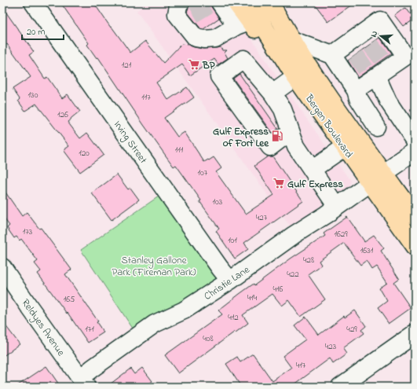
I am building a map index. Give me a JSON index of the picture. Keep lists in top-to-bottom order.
{
  "streets": {
    "highway": ["Bergen Boulevard"],
    "street": ["Irving Street", "Christie Lane", "Reldyes Avenue"]
  },
  "crossings": [
    ["Bergen Boulevard", "Christie Lane"],
    ["Irving Street", "Christie Lane"],
    ["Christie Lane", "Reldyes Avenue"]
  ],
  "parks": ["Stanley Gallone Park (Fireman Park)"],
  "places": {
    "supermarket": ["BP", "Gulf Express"],
    "fuel station": ["Gulf Express of Fort Lee"]
  },
  "house_numbers": [
    "121",
    "130",
    "117",
    "126",
    "111",
    "120",
    "107",
    "103",
    "427",
    "173",
    "1629",
    "101",
    "1631",
    "428",
    "422",
    "416",
    "414",
    "165",
    "412",
    "171",
    "429",
    "408",
    "423",
    "417"
  ],
  "scale_bar": "20 m",
  "north": "left"
}
